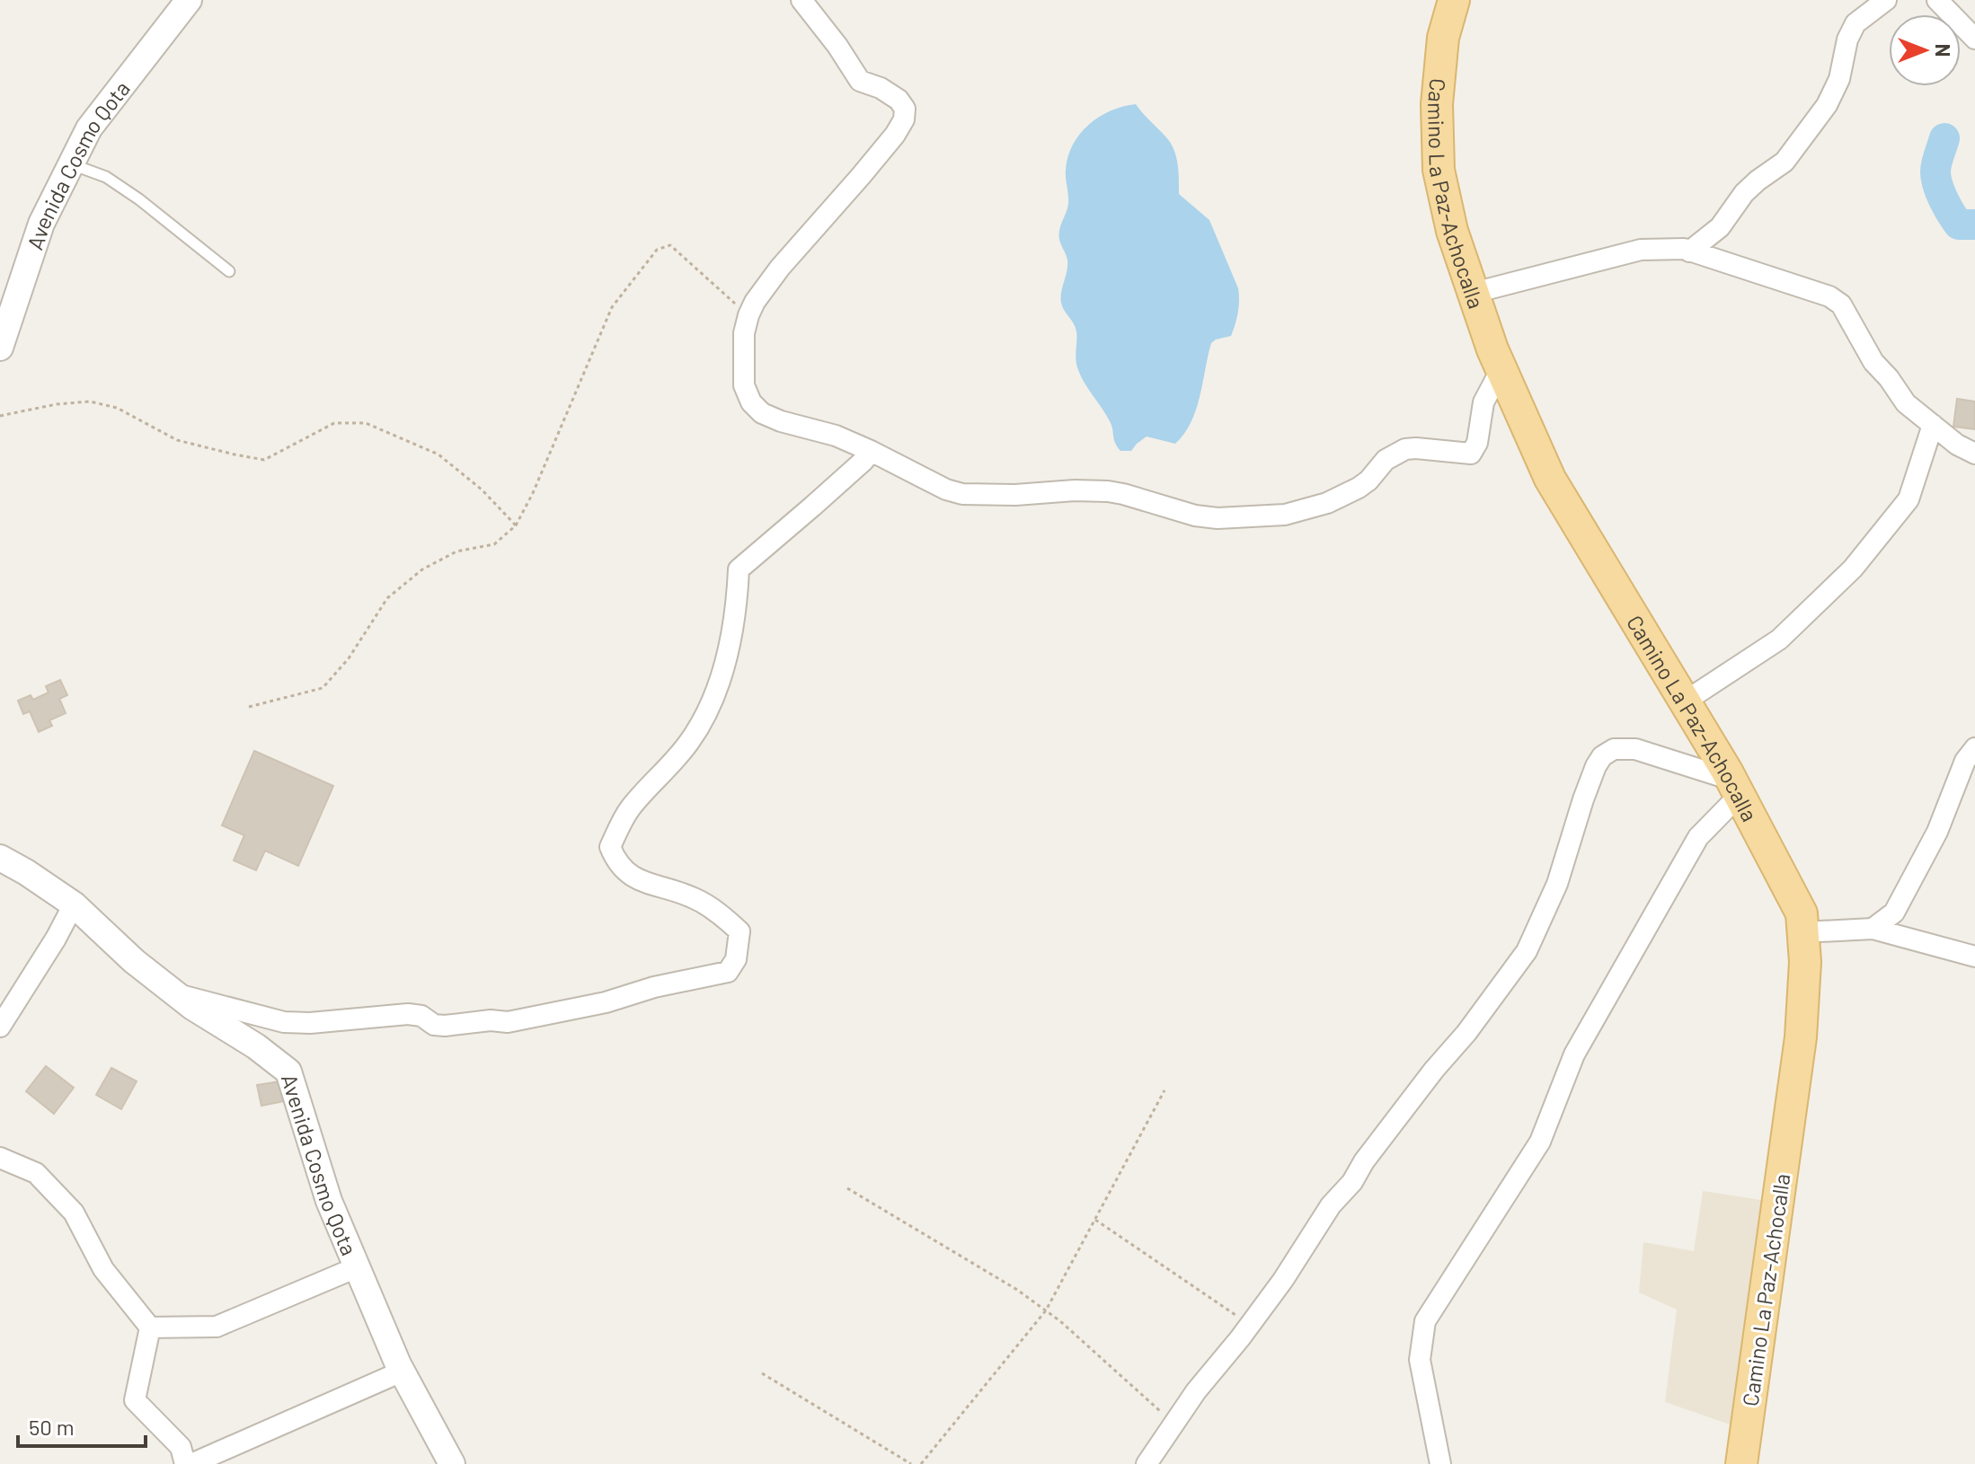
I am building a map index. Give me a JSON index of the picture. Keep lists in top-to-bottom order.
{
  "streets": {
    "main road": ["Camino La Paz-Achocalla"],
    "street": ["Avenida Cosmo Qota"]
  },
  "scale_bar": "50 m",
  "north": "right"
}
